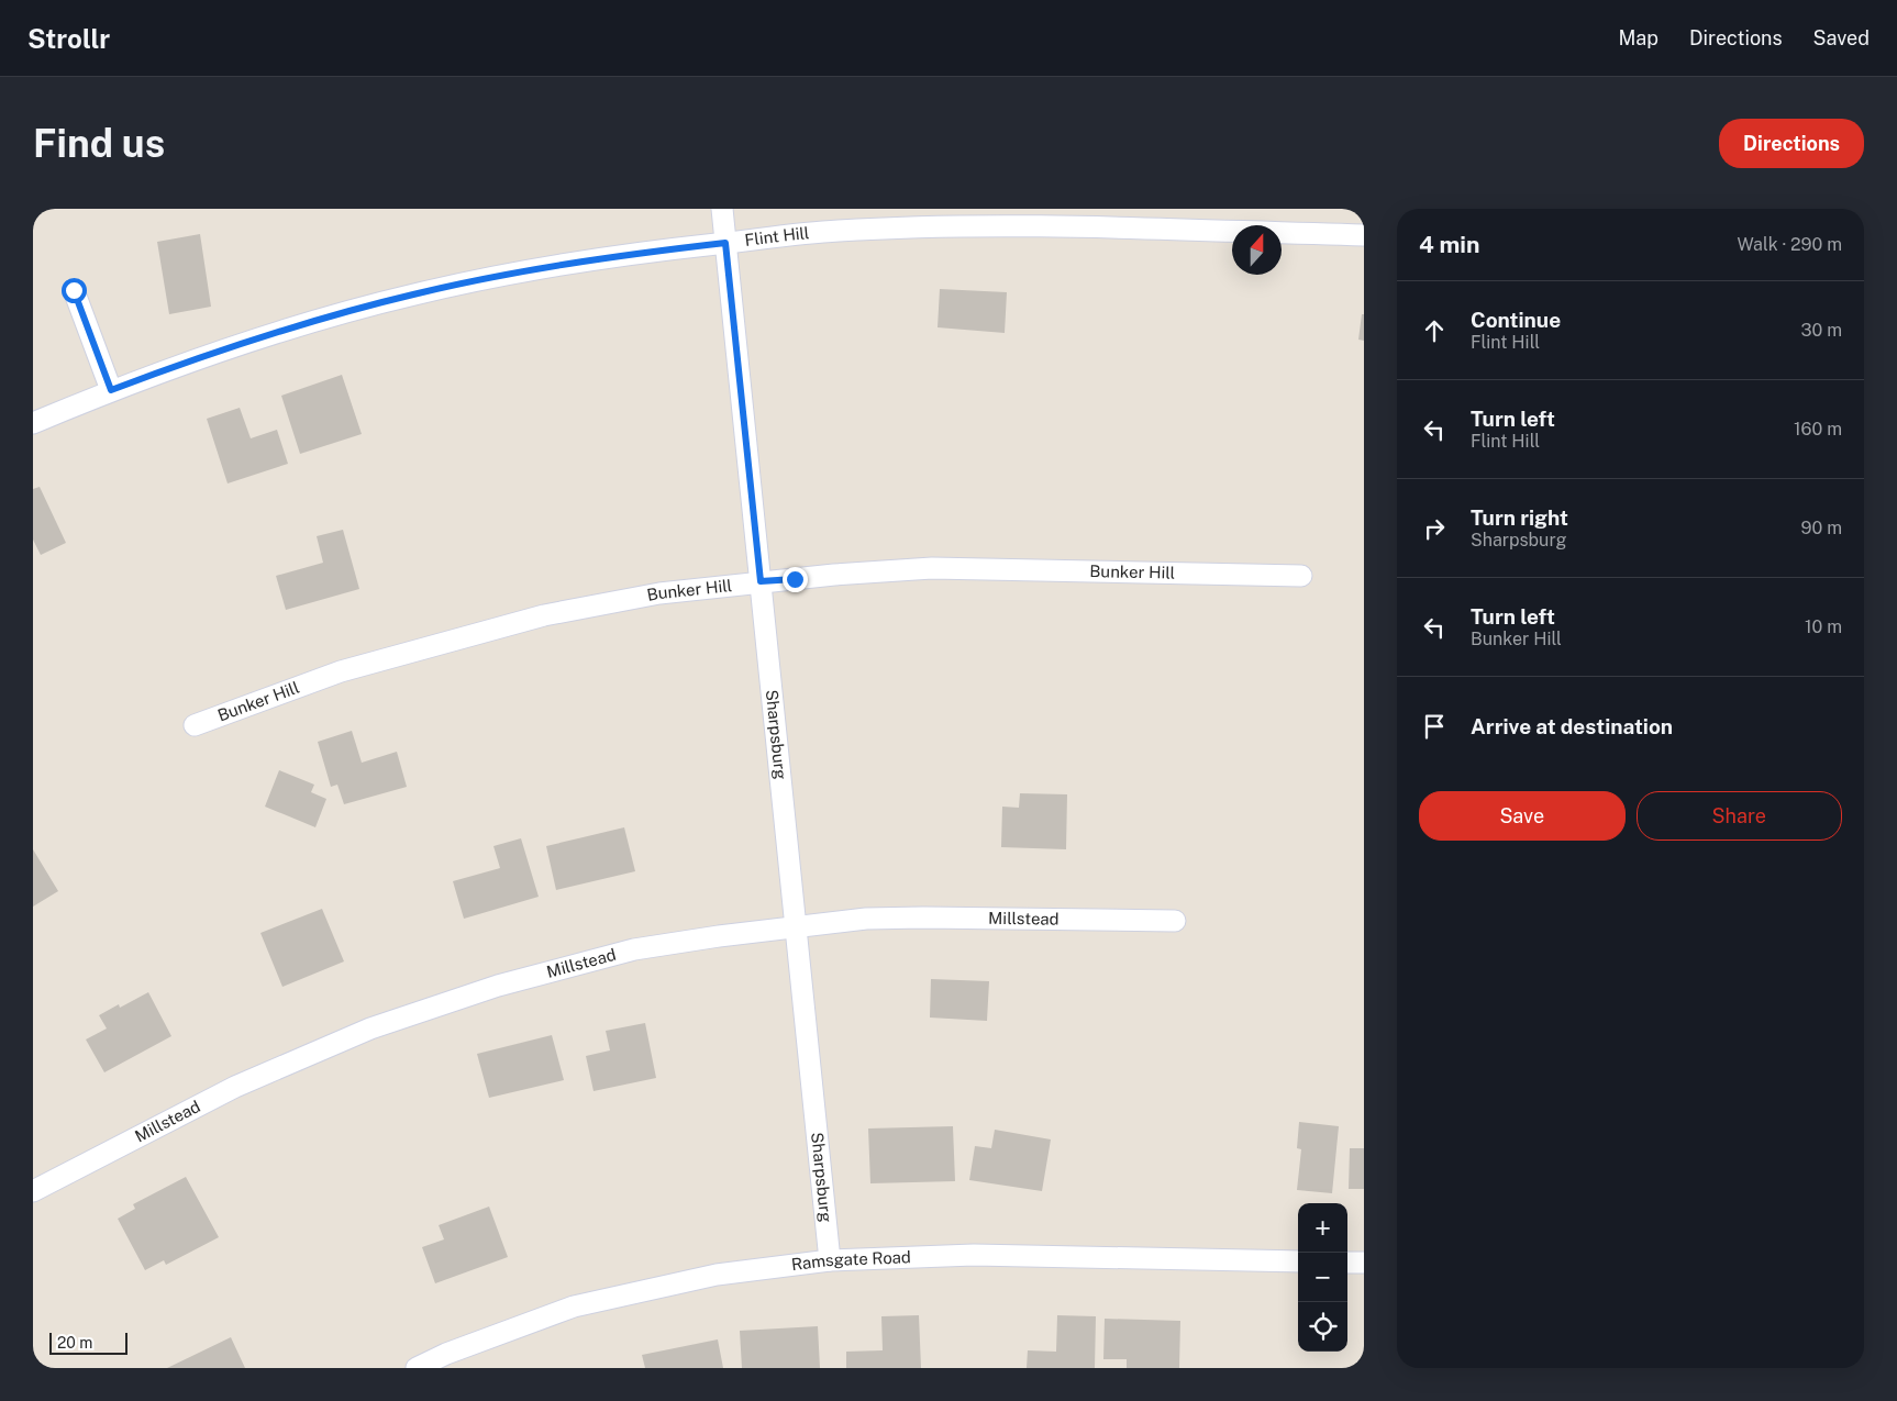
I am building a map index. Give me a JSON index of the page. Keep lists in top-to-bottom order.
{
  "streets": {
    "street": [
      "Flint Hill",
      "Bunker Hill",
      "Sharpsburg",
      "Millstead",
      "Ramsgate Road"
    ]
  },
  "crossings": [
    ["Flint Hill", "Sharpsburg"],
    ["Bunker Hill", "Sharpsburg"],
    ["Sharpsburg", "Millstead"],
    ["Sharpsburg", "Ramsgate Road"]
  ],
  "scale_bar": "20 m",
  "north": "top",
  "page": {
    "header": "Strollr",
    "nav": ["Map", "Directions", "Saved"],
    "buttons": [
      "Directions",
      ["Save", "Share"]
    ],
    "title": "Find us",
    "heading": ["4 min", "Walk · 290 m"],
    "list": [
      ["Continue", "Flint Hill", "30 m"],
      ["Turn left", "Flint Hill", "160 m"],
      ["Turn right", "Sharpsburg", "90 m"],
      ["Turn left", "Bunker Hill", "10 m"],
      "Arrive at destination"
    ],
    "map_buttons": ["+", "−"],
    "scale": "20 m"
  }
}
